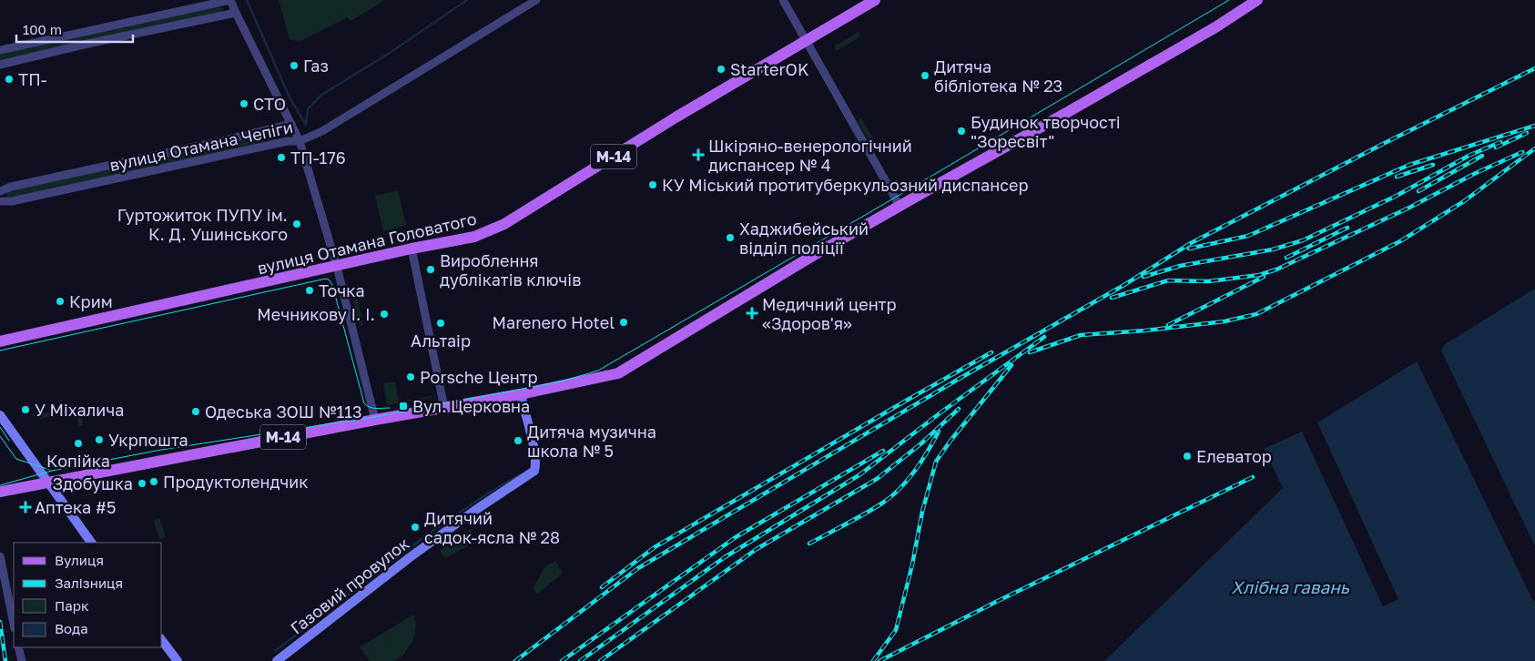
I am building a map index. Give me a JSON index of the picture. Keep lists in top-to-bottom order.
{
  "streets": {
    "main road": ["М-14", "вулиця Отамана Головатого"],
    "street": ["вулиця Отамана Чепіги", "Газовий провулок"]
  },
  "crossings": [
    ["М-14", "Газовий провулок"]
  ],
  "water": ["Хлібна гавань"],
  "places": {
    "other": [
      "Газ",
      "StarterOK",
      "Дитяча бібліотека № 23",
      "ТП-",
      "СТО",
      "Будинок творчості \"Зоресвіт\"",
      "ТП-176",
      "КУ Міський протитуберкульозний диспансер",
      "Гуртожиток ПУПУ ім. К. Д. Ушинського",
      "Хаджибейський відділ поліції",
      "Вироблення дублікатів ключів",
      "Точка",
      "Крим",
      "Мечникову І. І.",
      "Marenero Hotel",
      "Альтаір",
      "Porsche Центр",
      "У Міхалича",
      "Одеська ЗОШ №113",
      "Укрпошта",
      "Дитяча музична школа № 5",
      "Копійка",
      "Елеватор",
      "Продуктолендчик",
      "Здобушка",
      "Дитячий садок-ясла № 28"
    ],
    "health": ["Шкіряно-венерологічний диспансер № 4", "Медичний центр «Здоров'я»", "Аптека #5"],
    "transit": ["Вул. Церковна"]
  },
  "legend": [
    "Вулиця",
    "Залізниця",
    "Парк",
    "Вода"
  ],
  "scale_bar": "100 m"
}
